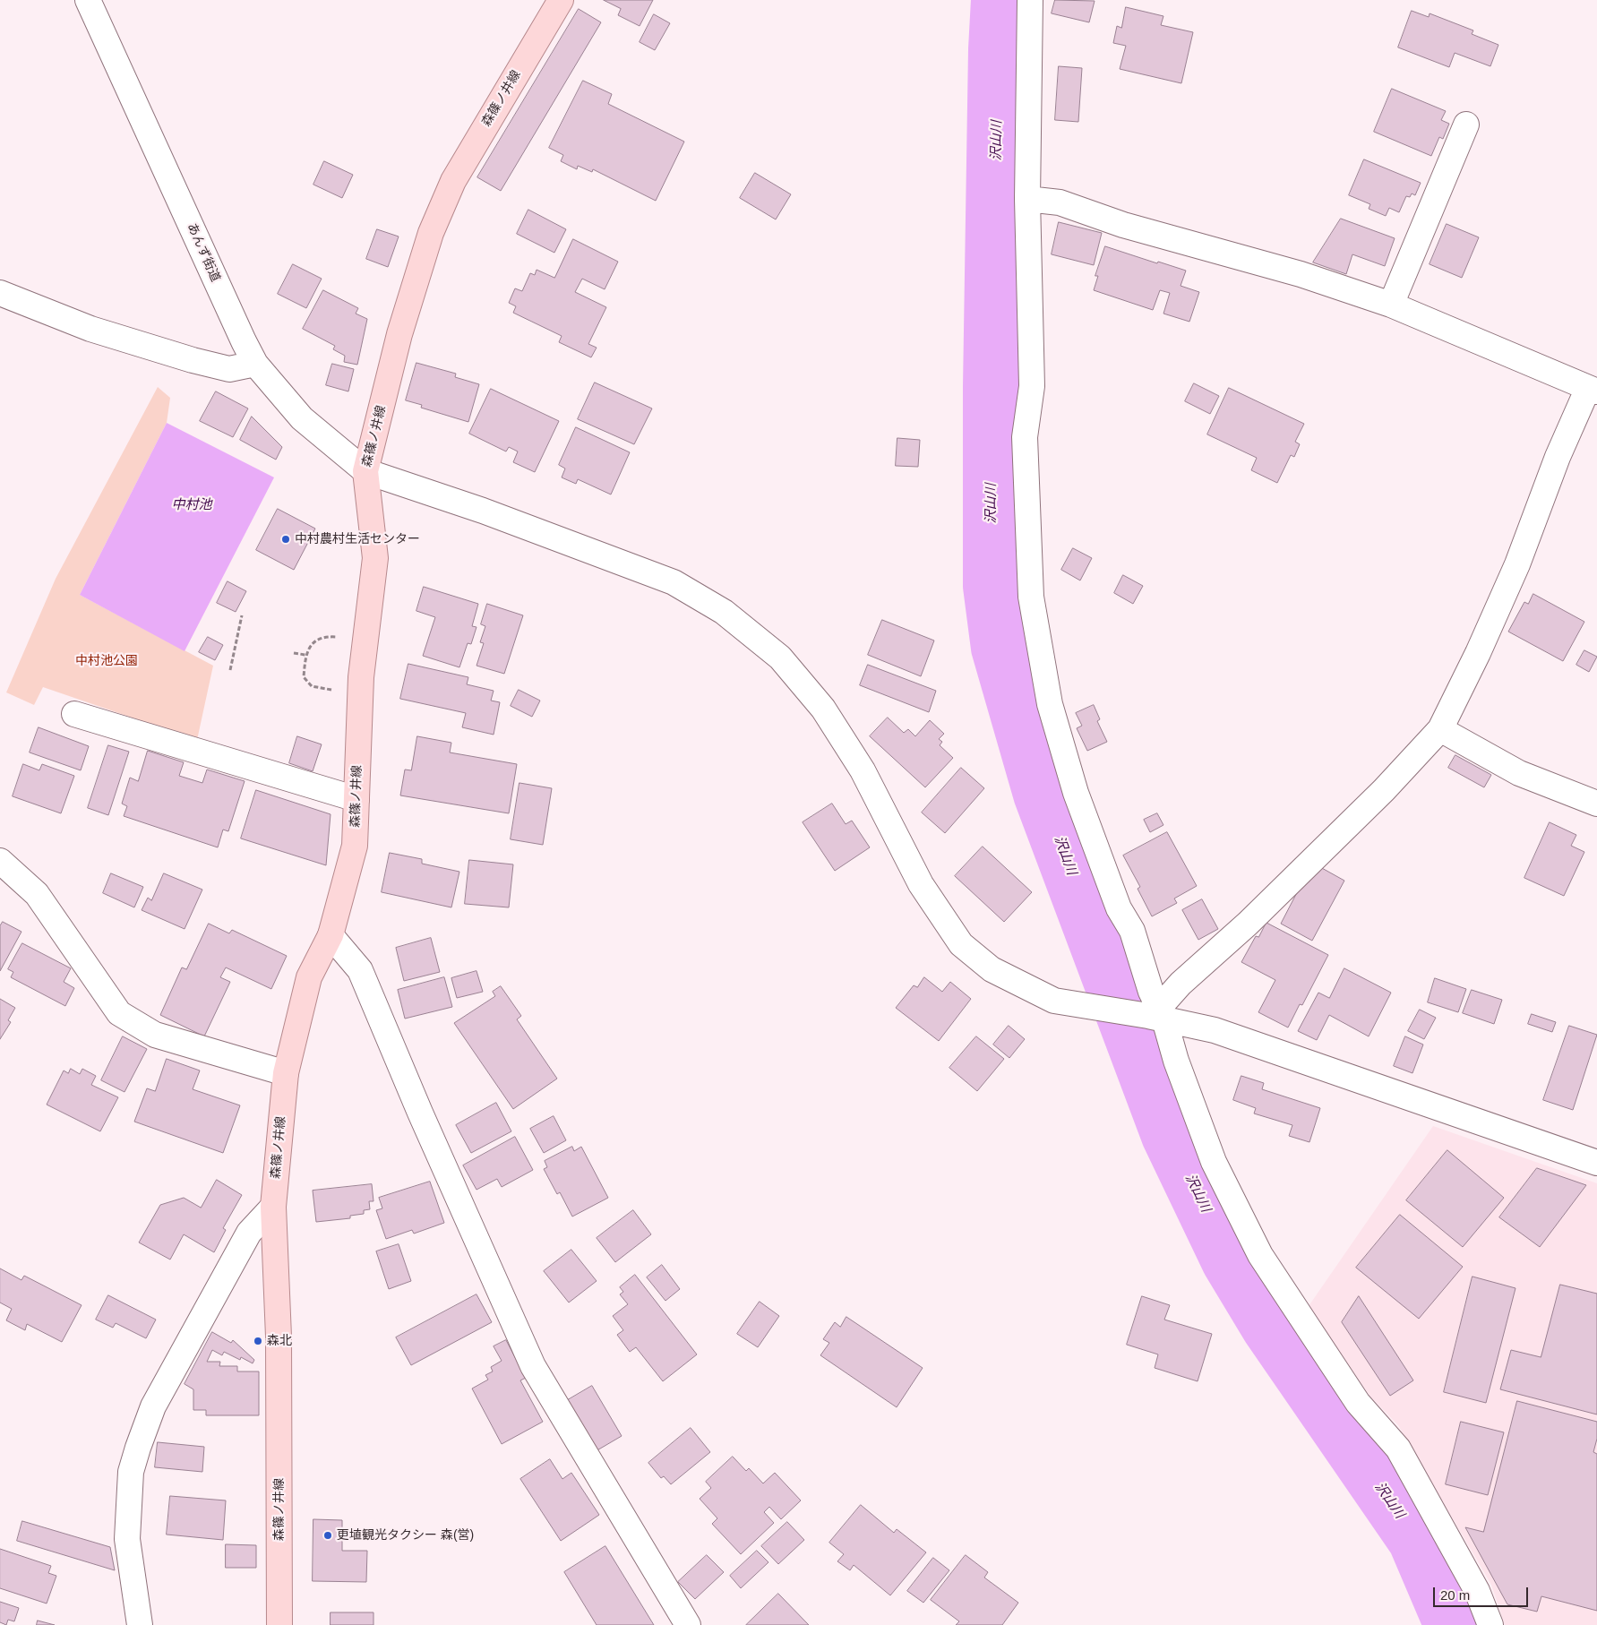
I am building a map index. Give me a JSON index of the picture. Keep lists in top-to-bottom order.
{
  "streets": {
    "main road": ["森篠ノ井線"],
    "street": ["あんず街道"]
  },
  "crossings": [
    ["森篠ノ井線", "あんず街道"]
  ],
  "water": ["沢山川", "中村池"],
  "parks": ["中村池公園"],
  "places": ["中村農村生活センター", "森北", "更埴観光タクシー 森(営)"],
  "scale_bar": "20 m"
}
